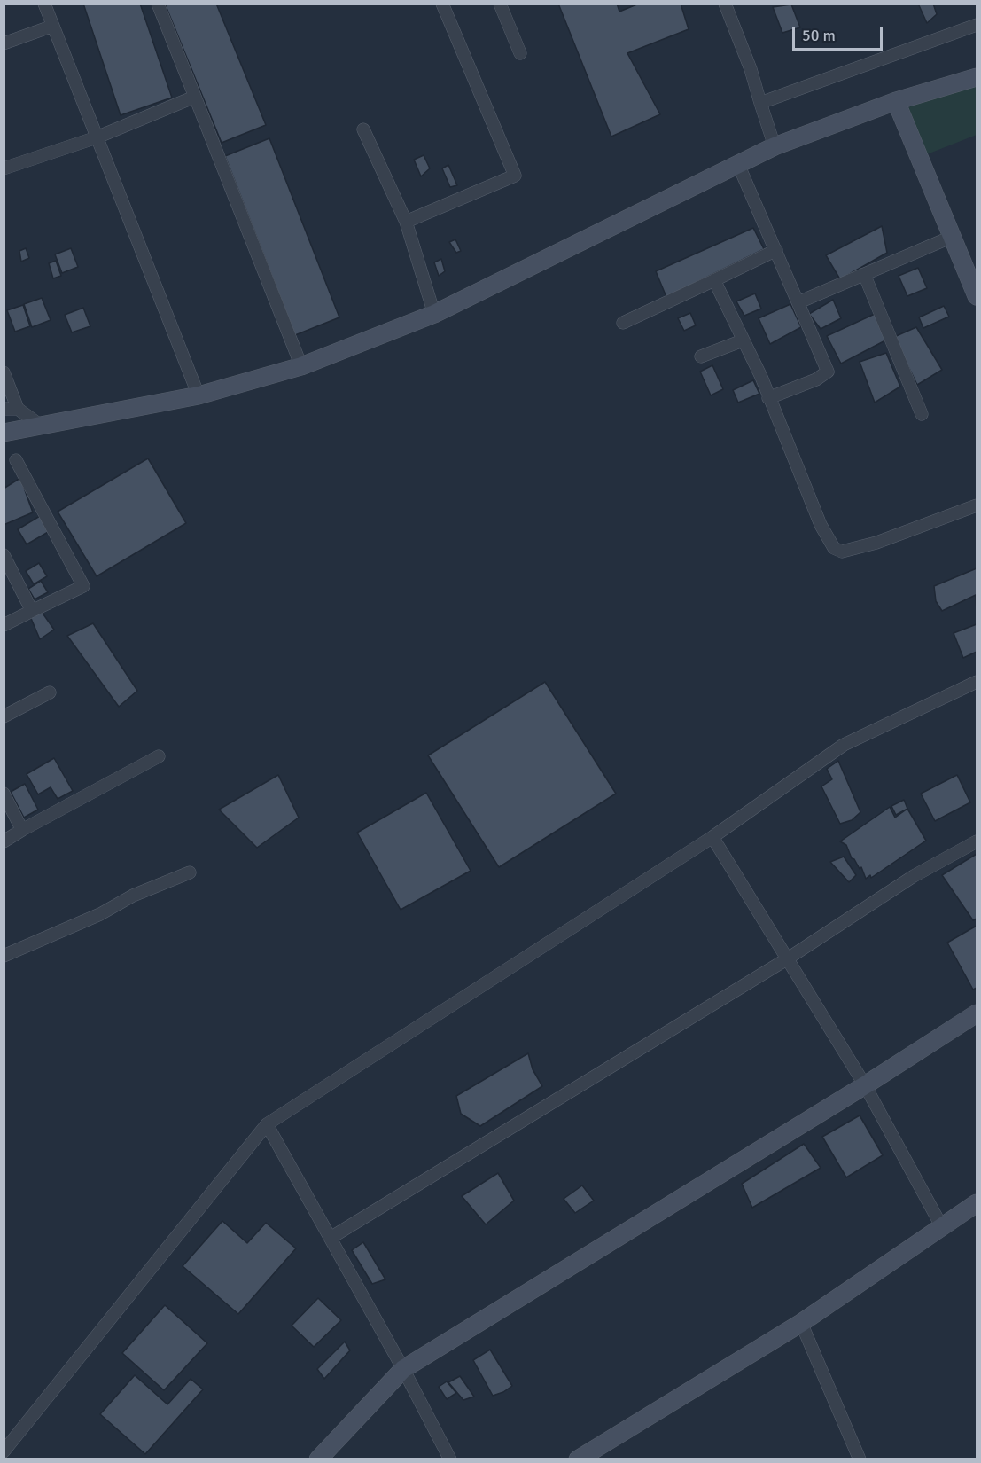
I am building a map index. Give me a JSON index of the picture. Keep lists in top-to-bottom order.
{
  "scale_bar": "50 m"
}
